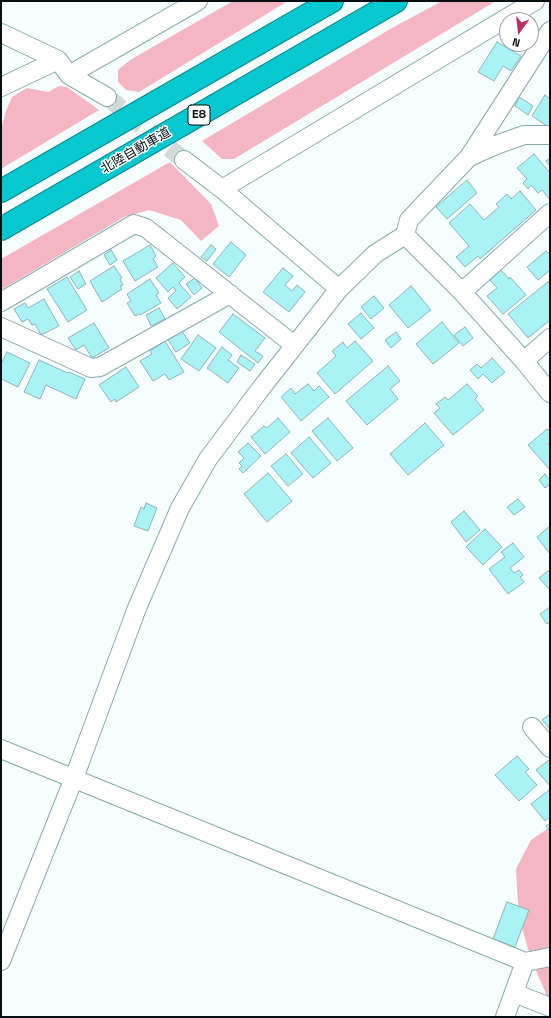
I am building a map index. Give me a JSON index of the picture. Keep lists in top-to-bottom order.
{
  "streets": {
    "highway": ["E8", "北陸自動車道"]
  },
  "north": "bottom"
}
